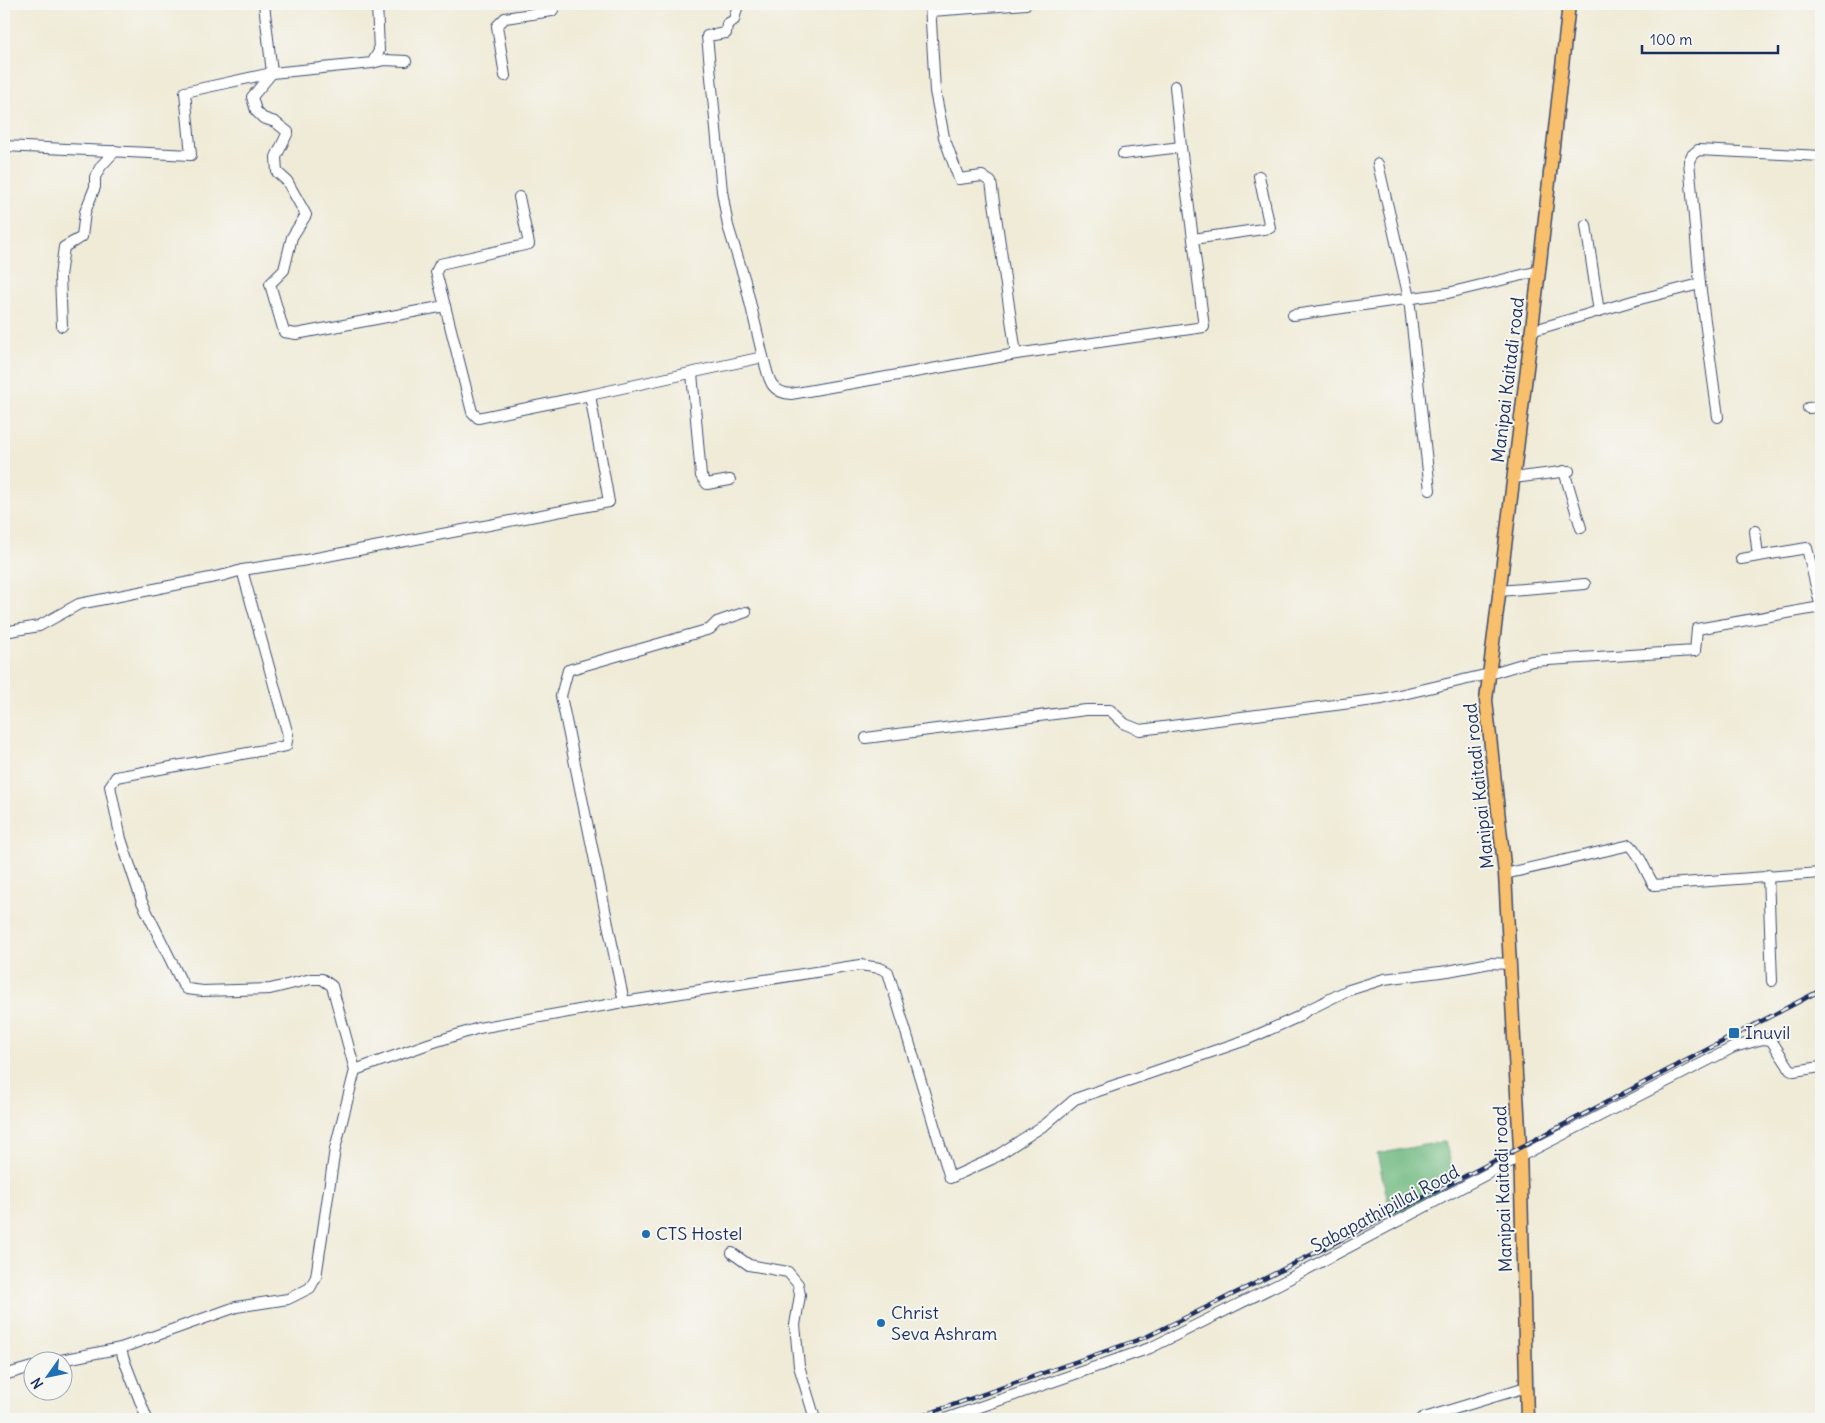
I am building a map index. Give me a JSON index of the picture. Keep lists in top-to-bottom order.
{
  "streets": {
    "main road": ["Manipai Kaitadi road"],
    "street": ["Sabapathipillai Road"]
  },
  "crossings": [
    ["Manipai Kaitadi road", "Sabapathipillai Road"]
  ],
  "places": {
    "transit": ["Inuvil"],
    "other": ["CTS Hostel", "Christ Seva Ashram"]
  },
  "scale_bar": "100 m",
  "north": "bottom left"
}
